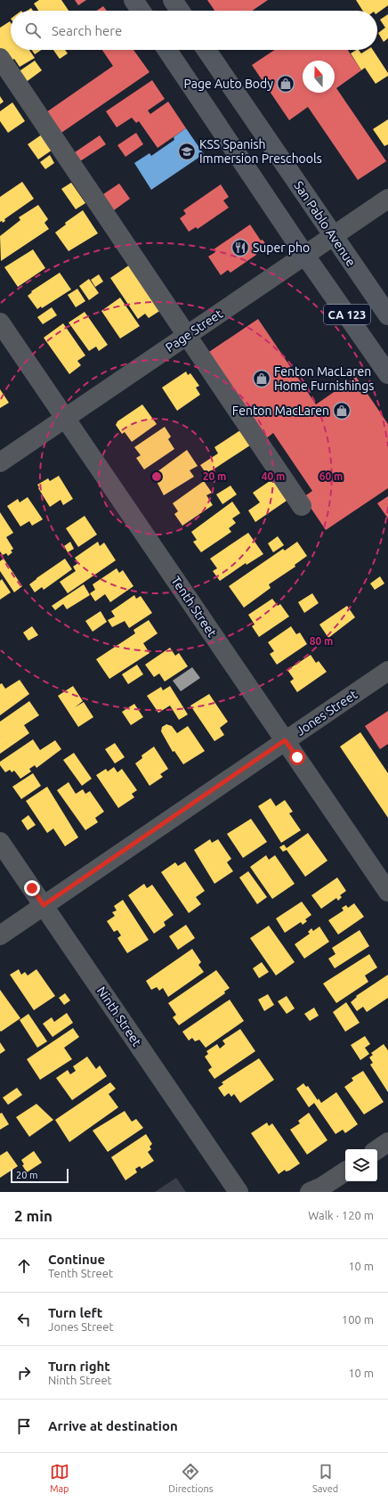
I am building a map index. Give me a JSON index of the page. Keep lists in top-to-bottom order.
{
  "streets": {
    "main road": ["San Pablo Avenue", "CA 123"],
    "street": [
      "Page Street",
      "Tenth Street",
      "Jones Street",
      "Ninth Street"
    ]
  },
  "crossings": [
    ["San Pablo Avenue", "Page Street"],
    ["CA 123", "Page Street"],
    ["Page Street", "Tenth Street"],
    ["Tenth Street", "Jones Street"],
    ["Jones Street", "Ninth Street"]
  ],
  "places": {
    "shop": ["Page Auto Body", "Fenton MacLaren Home Furnishings", "Fenton MacLaren"],
    "school or university": ["KSS Spanish Immersion Preschools"],
    "restaurant": ["Super pho"]
  },
  "scale_bar": "20 m",
  "north": "top",
  "page": {
    "search": "Search here",
    "scale": "20 m",
    "heading": ["2 min", "Walk · 120 m"],
    "list": [
      ["Continue", "Tenth Street", "10 m"],
      ["Turn left", "Jones Street", "100 m"],
      ["Turn right", "Ninth Street", "10 m"],
      "Arrive at destination"
    ],
    "nav": ["Map", "Directions", "Saved"]
  },
  "rings": [
    "20 m",
    "40 m",
    "60 m",
    "80 m"
  ]
}
